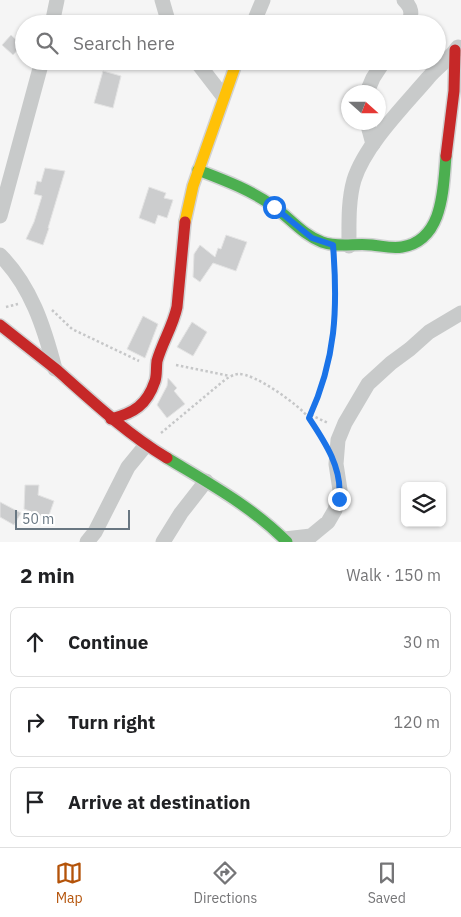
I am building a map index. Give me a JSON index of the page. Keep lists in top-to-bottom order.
{
  "scale_bar": "50 m",
  "north": "right",
  "page": {
    "search": "Search here",
    "scale": "50 m",
    "heading": ["2 min", "Walk · 150 m"],
    "list": [
      ["Continue", "30 m"],
      ["Turn right", "120 m"],
      "Arrive at destination"
    ],
    "nav": ["Map", "Directions", "Saved"]
  }
}
